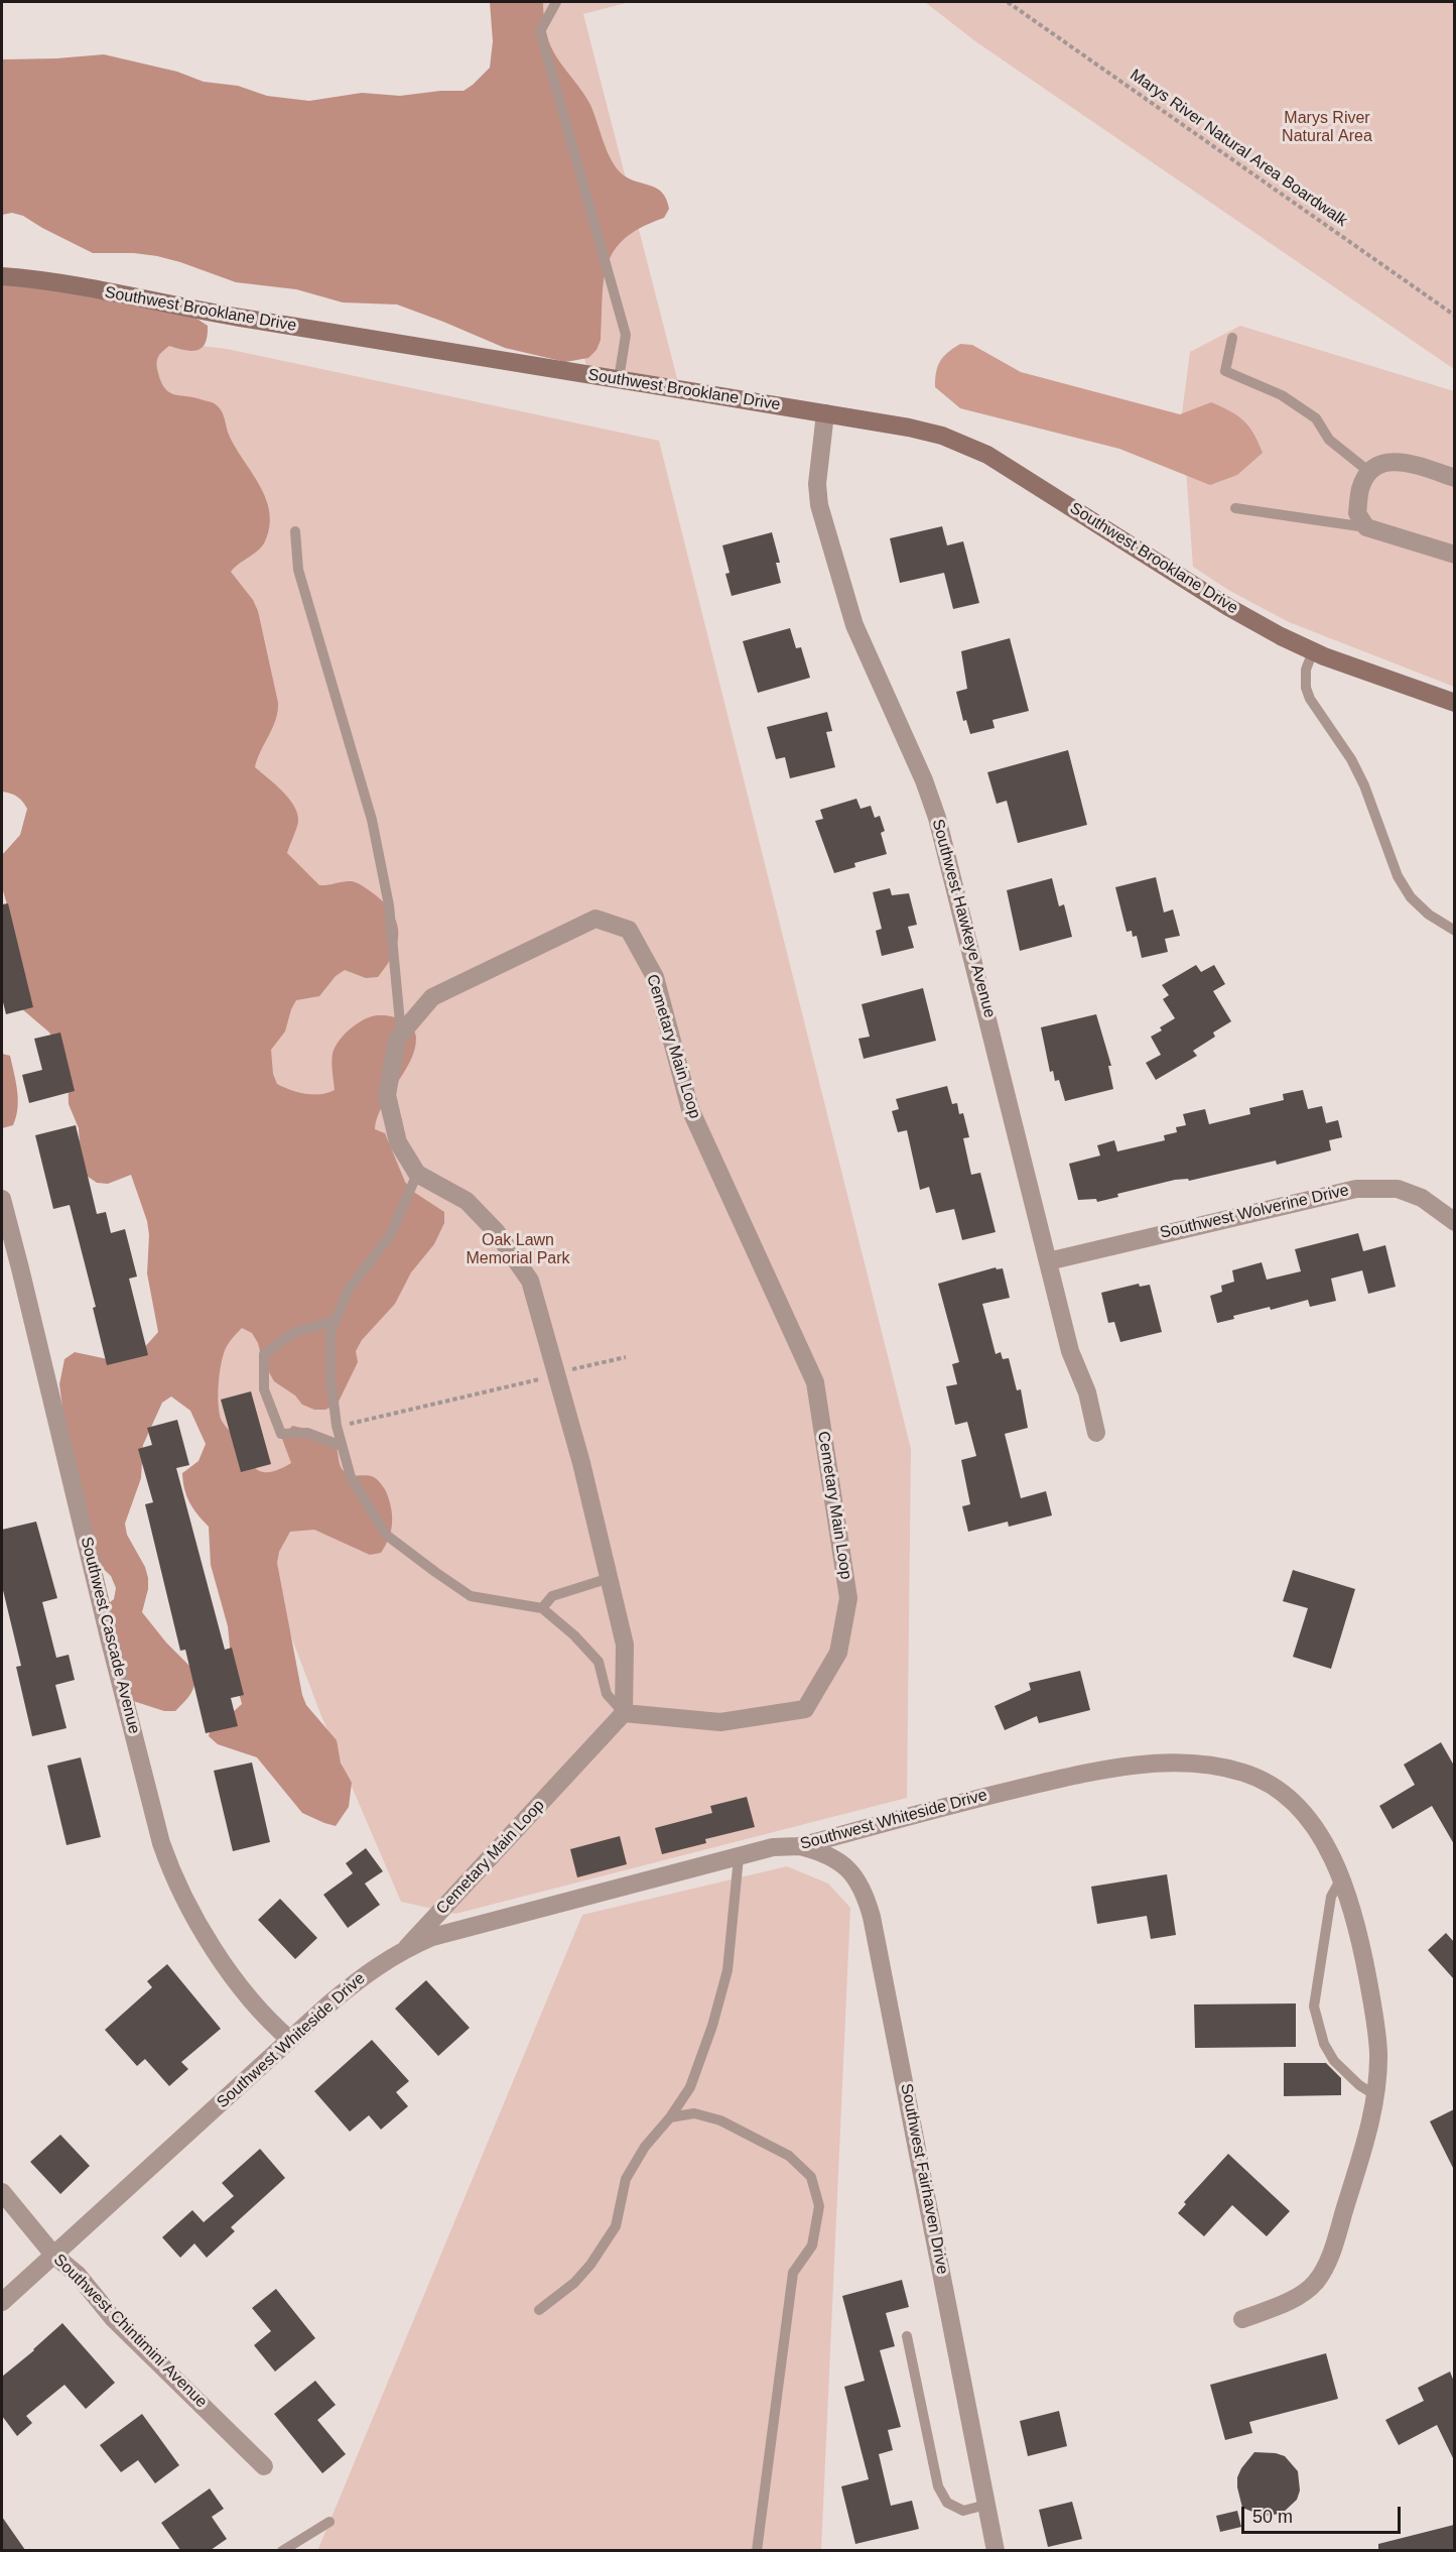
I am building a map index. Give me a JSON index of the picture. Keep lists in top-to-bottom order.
{
  "streets": {
    "street": [
      "Southwest Brooklane Drive",
      "Southwest Hawkeye Avenue",
      "Cemetary Main Loop",
      "Southwest Wolverine Drive",
      "Southwest Cascade Avenue",
      "Southwest Whiteside Drive",
      "Southwest Fairhaven Drive",
      "Southwest Chintimini Avenue"
    ],
    "path": ["Marys River Natural Area Boardwalk"]
  },
  "crossings": [
    ["Southwest Brooklane Drive", "Southwest Hawkeye Avenue"],
    ["Southwest Hawkeye Avenue", "Southwest Wolverine Drive"],
    ["Cemetary Main Loop", "Southwest Whiteside Drive"],
    ["Southwest Cascade Avenue", "Southwest Whiteside Drive"],
    ["Southwest Whiteside Drive", "Southwest Fairhaven Drive"],
    ["Southwest Whiteside Drive", "Southwest Chintimini Avenue"]
  ],
  "parks": ["Marys River Natural Area", "Oak Lawn Memorial Park"],
  "scale_bar": "50 m"
}
